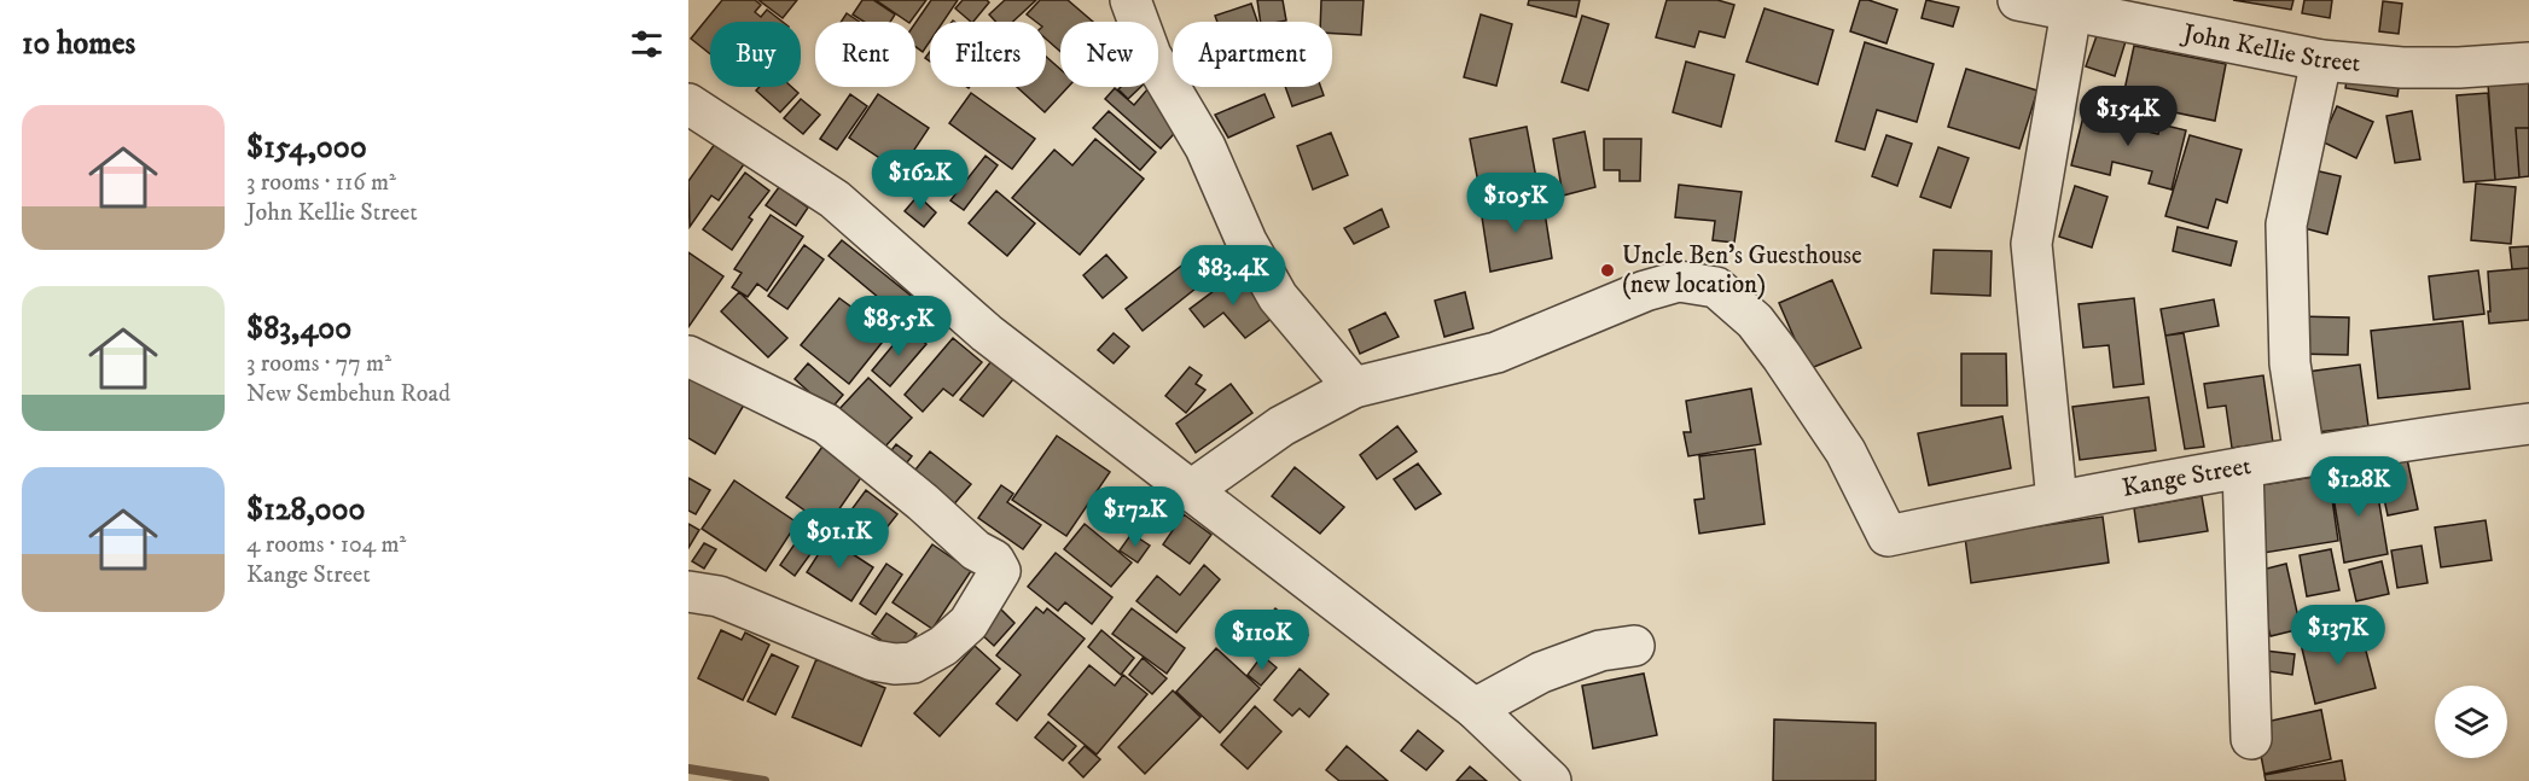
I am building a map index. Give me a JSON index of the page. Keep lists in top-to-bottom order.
{
  "streets": {
    "street": ["John Kellie Street", "Kange Street"]
  },
  "places": ["Uncle Ben's Guesthouse (new location)"],
  "page": {
    "heading": "10 homes",
    "chip": [
      "Buy",
      "Rent",
      "Filters",
      "New",
      "Apartment"
    ],
    "price": [
      "$154K",
      "$162K",
      "$105K",
      "$83.4K",
      "$85.5K",
      "$128K",
      "$172K",
      "$91.1K",
      "$137K",
      "$110K"
    ],
    "list": [
      {
        "name": "$154,000",
        "note": "3 rooms · 116 m² · John Kellie Street"
      },
      {
        "name": "$83,400",
        "note": "3 rooms · 77 m² · New Sembehun Road"
      },
      {
        "name": "$128,000",
        "note": "4 rooms · 104 m² · Kange Street"
      }
    ]
  }
}
